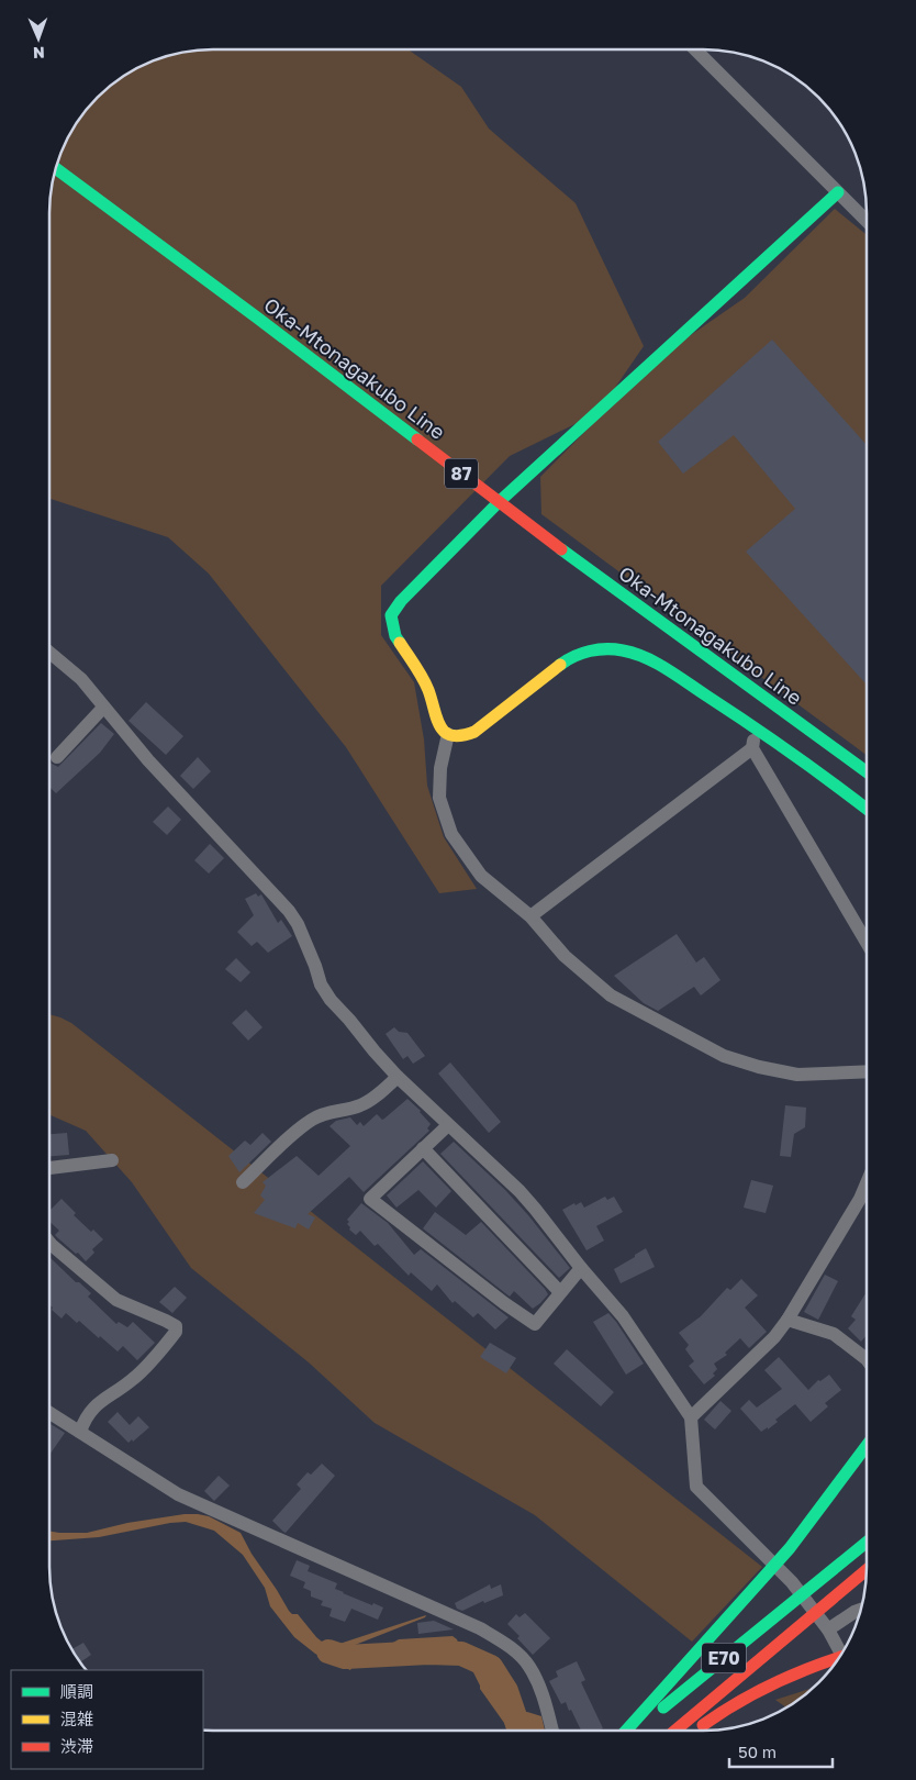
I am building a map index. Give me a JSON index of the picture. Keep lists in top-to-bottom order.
{
  "streets": {
    "main road": ["Oka-Mtonagakubo Line", "87", "E70"]
  },
  "legend": ["順調", "混雑", "渋滞"],
  "scale_bar": "50 m",
  "north": "bottom"
}
